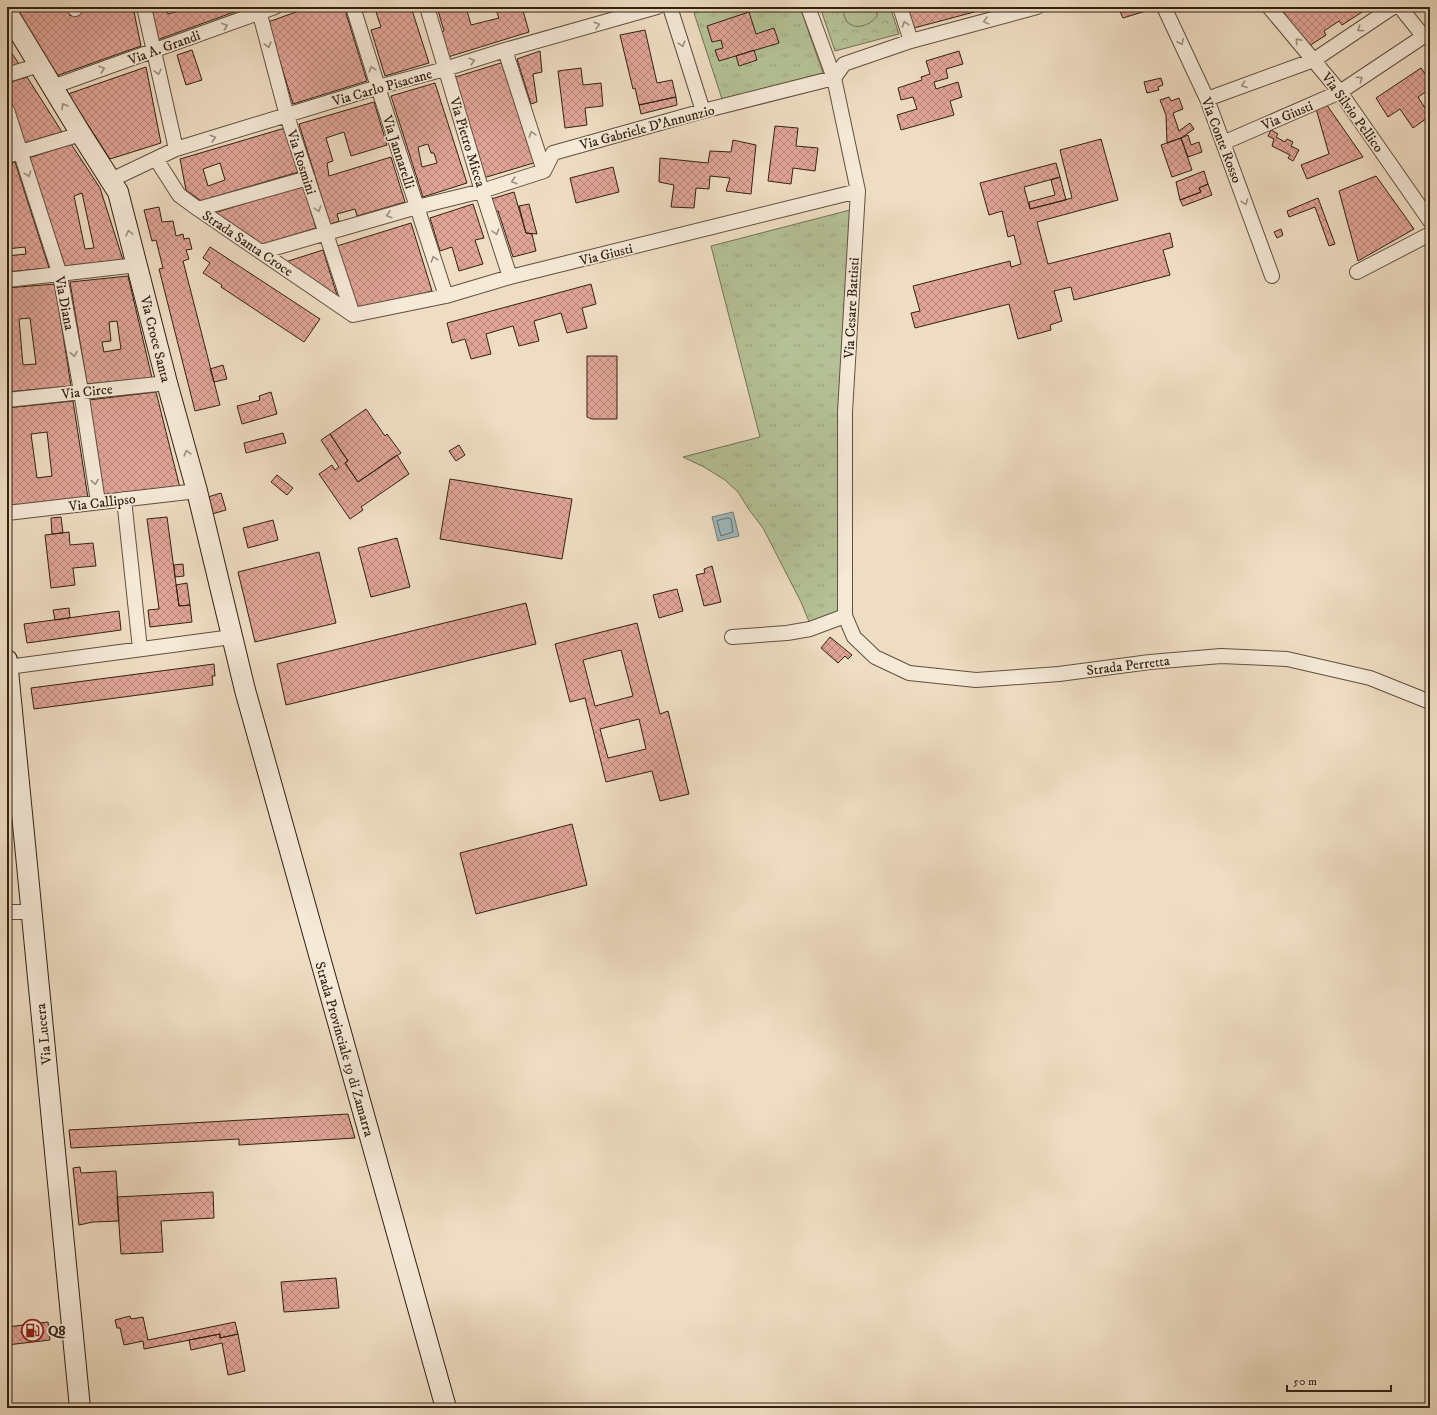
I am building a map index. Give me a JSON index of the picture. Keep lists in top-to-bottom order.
{
  "streets": {
    "street": [
      "Via A. Grandi",
      "Via Carlo Pisacane",
      "Via Silvio Pellico",
      "Via Giusti",
      "Via Gabriele D'Annunzio",
      "Via Conte Rosso",
      "Via Pietro Micca",
      "Via Jannarelli",
      "Via Rosmini",
      "Strada Santa Croce",
      "Via Diana",
      "Via Cesare Battisti",
      "Via Croce Santa",
      "Via Circe",
      "Via Callipso",
      "Strada Perretta",
      "Via Lucera",
      "Strada Provinciale 19 di Zamarra"
    ]
  },
  "crossings": [
    ["Via A. Grandi", "Via Rosmini"],
    ["Via A. Grandi", "Via Croce Santa"],
    ["Via Carlo Pisacane", "Via Pietro Micca"],
    ["Via Carlo Pisacane", "Via Jannarelli"],
    ["Via Carlo Pisacane", "Via Rosmini"],
    ["Via Carlo Pisacane", "Strada Santa Croce"],
    ["Via Carlo Pisacane", "Via Croce Santa"],
    ["Via Silvio Pellico", "Via Giusti"],
    ["Via Giusti", "Via Conte Rosso"],
    ["Via Giusti", "Via Pietro Micca"],
    ["Via Giusti", "Via Jannarelli"],
    ["Via Giusti", "Via Rosmini"],
    ["Via Giusti", "Strada Santa Croce"],
    ["Via Giusti", "Via Cesare Battisti"],
    ["Via Gabriele D'Annunzio", "Via Cesare Battisti"],
    ["Via Rosmini", "Strada Santa Croce"],
    ["Via Diana", "Via Circe"],
    ["Via Diana", "Via Callipso"],
    ["Via Cesare Battisti", "Strada Perretta"],
    ["Via Croce Santa", "Via Circe"],
    ["Via Croce Santa", "Via Callipso"],
    ["Via Croce Santa", "Strada Provinciale 19 di Zamarra"]
  ],
  "one_way": [
    "Via A. Grandi",
    "Via Conte Rosso",
    "Via Jannarelli",
    "Via Diana",
    "Via Croce Santa"
  ],
  "places": {
    "fuel station": ["Q8"]
  },
  "scale_bar": "50 m"
}
